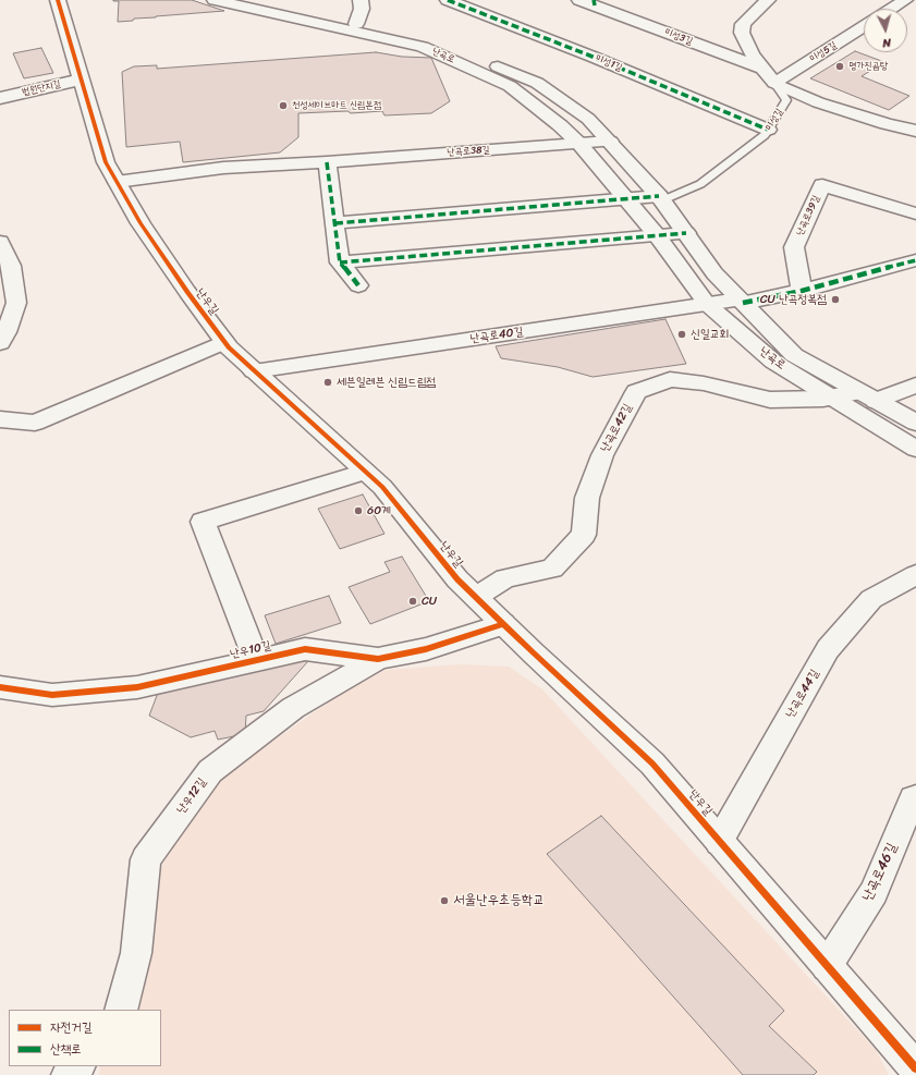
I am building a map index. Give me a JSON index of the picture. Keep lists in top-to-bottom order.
{
  "streets": {
    "street": [
      "미성3길",
      "미성5길",
      "난곡로",
      "미성1길",
      "법원단지길",
      "난곡로38길",
      "난곡로39길",
      "난우길",
      "난곡로40길",
      "난곡로42길",
      "난우10길",
      "난곡로44길",
      "난우12길",
      "난곡로46길"
    ],
    "lane": ["미성길"]
  },
  "crossings": [
    ["미성3길", "미성5길"],
    ["미성3길", "미성길"],
    ["미성5길", "미성길"],
    ["난곡로", "미성길"],
    ["난곡로", "난곡로38길"],
    ["난곡로", "난곡로40길"],
    ["난곡로", "난곡로42길"],
    ["미성1길", "미성길"],
    ["법원단지길", "난우길"],
    ["난곡로38길", "난우길"],
    ["난우길", "난곡로40길"],
    ["난우길", "난곡로42길"],
    ["난우길", "난우10길"],
    ["난우길", "난곡로44길"],
    ["난우길", "난곡로46길"],
    ["난우10길", "난우12길"]
  ],
  "places": [
    "명가진곰탕",
    "천성세이브마트 신림본점",
    "CU 난곡정복점",
    "신일교회",
    "세븐일레븐 신림드림점",
    "60계",
    "CU",
    "서울난우초등학교"
  ],
  "legend": ["자전거길", "산책로"],
  "north": "bottom"
}
